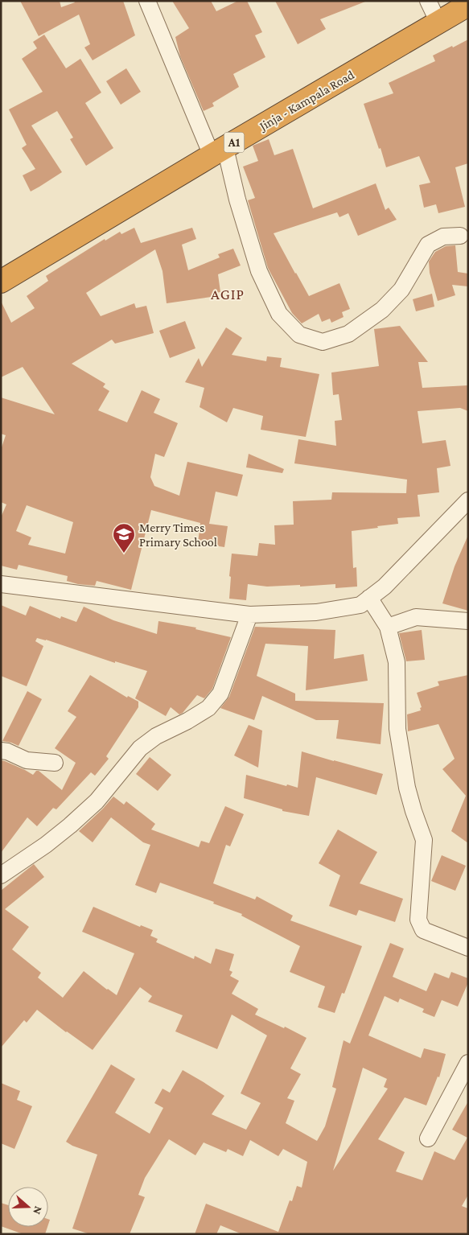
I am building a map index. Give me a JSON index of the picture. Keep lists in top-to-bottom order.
{
  "streets": {
    "highway": ["Jinja - Kampala Road", "A1"]
  },
  "districts": ["AGIP"],
  "places": {
    "school or university": ["Merry Times Primary School"]
  },
  "north": "right"
}
